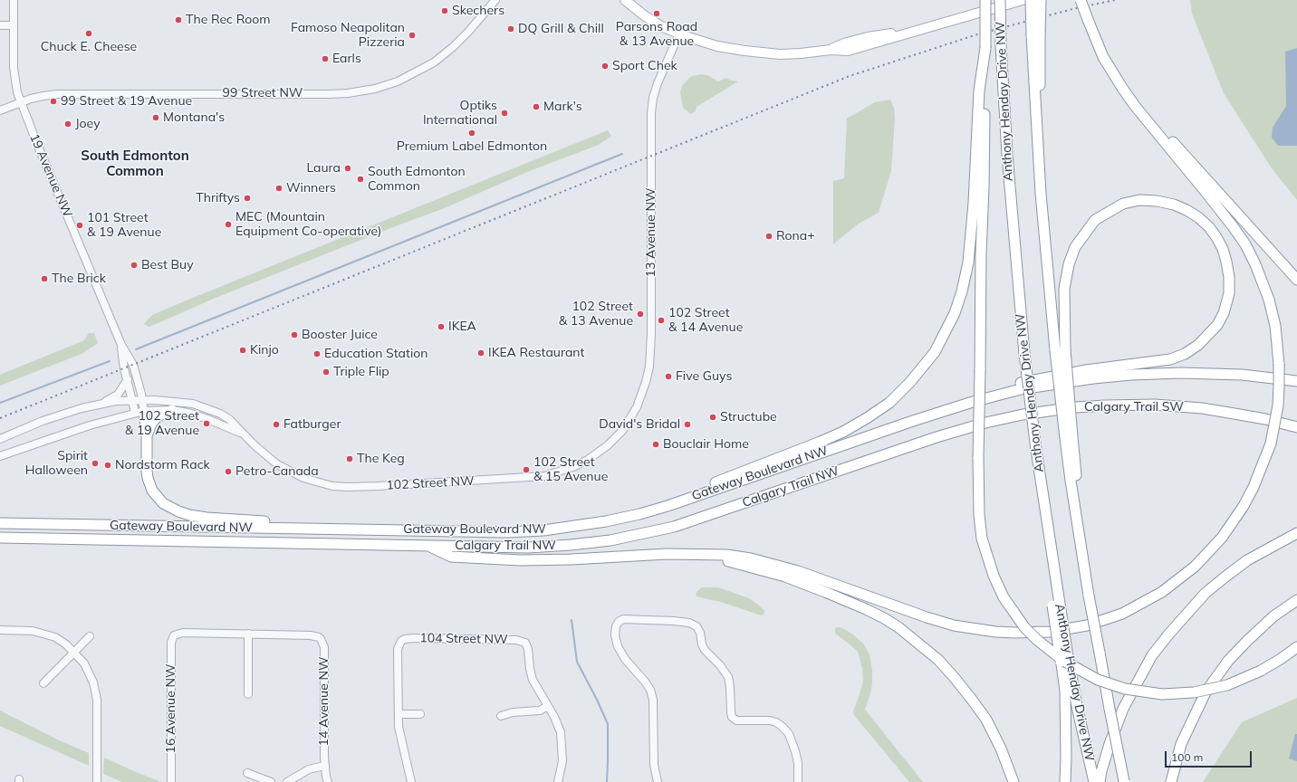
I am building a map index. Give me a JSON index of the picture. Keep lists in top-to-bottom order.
{
  "streets": {
    "highway": [
      "Anthony Henday Drive NW",
      "Calgary Trail SW",
      "Gateway Boulevard NW",
      "Calgary Trail NW"
    ],
    "street": [
      "99 Street NW",
      "19 Avenue NW",
      "13 Avenue NW",
      "102 Street NW",
      "104 Street NW",
      "14 Avenue NW",
      "16 Avenue NW"
    ]
  },
  "crossings": [
    ["99 Street NW", "19 Avenue NW"],
    ["19 Avenue NW", "102 Street NW"],
    ["13 Avenue NW", "102 Street NW"],
    ["Calgary Trail SW", "Calgary Trail NW"],
    ["14 Avenue NW", "16 Avenue NW"]
  ],
  "districts": ["South Edmonton Common"],
  "places": [
    "Skechers",
    "Parsons Road & 13 Avenue",
    "The Rec Room",
    "DQ Grill & Chill",
    "Chuck E. Cheese",
    "Famoso Neapolitan Pizzeria",
    "Earls",
    "Sport Chek",
    "99 Street & 19 Avenue",
    "Mark's",
    "Optiks International",
    "Montana's",
    "Joey",
    "Premium Label Edmonton",
    "Laura",
    "South Edmonton Common",
    "Winners",
    "Thriftys",
    "MEC (Mountain Equipment Co-operative)",
    "101 Street & 19 Avenue",
    "Rona+",
    "Best Buy",
    "The Brick",
    "102 Street & 13 Avenue",
    "102 Street & 14 Avenue",
    "IKEA",
    "Booster Juice",
    "Kinjo",
    "IKEA Restaurant",
    "Education Station",
    "Triple Flip",
    "Five Guys",
    "Structube",
    "102 Street & 19 Avenue",
    "Fatburger",
    "David's Bridal",
    "Bouclair Home",
    "The Keg",
    "Spirit Halloween",
    "Nordstorm Rack",
    "102 Street & 15 Avenue",
    "Petro-Canada"
  ],
  "scale_bar": "100 m"
}
